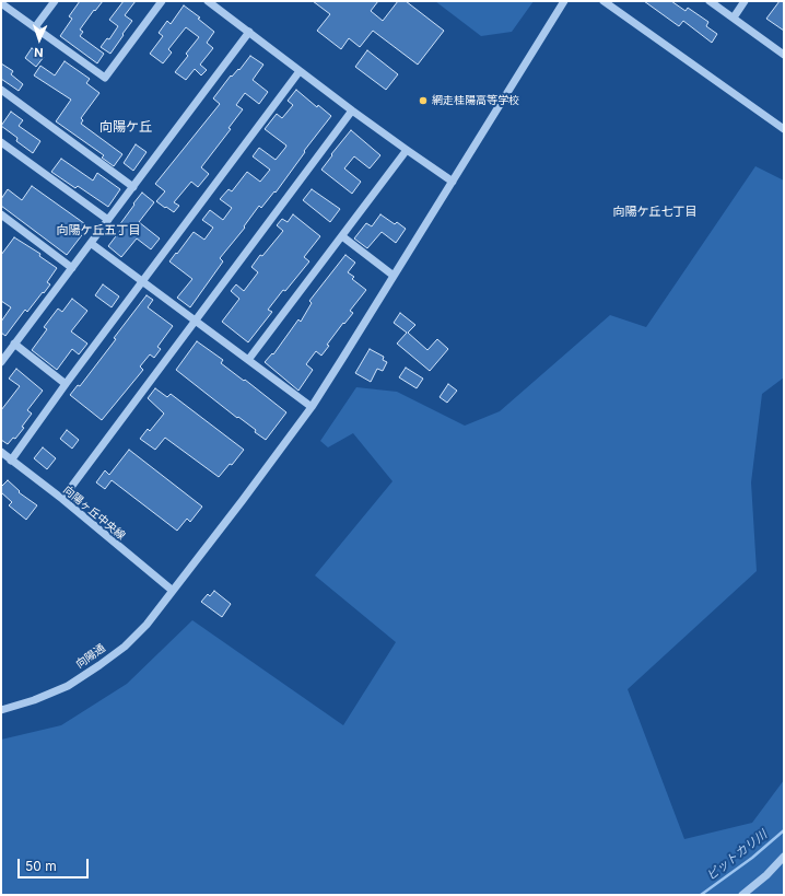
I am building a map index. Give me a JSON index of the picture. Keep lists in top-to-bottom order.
{
  "streets": {
    "street": ["向陽ヶ丘中央線", "向陽通"]
  },
  "crossings": [
    ["向陽ヶ丘中央線", "向陽通"]
  ],
  "districts": ["向陽ケ丘", "向陽ケ丘七丁目", "向陽ケ丘五丁目"],
  "water": ["ピットカリ川"],
  "places": ["網走桂陽高等学校"],
  "scale_bar": "50 m",
  "north": "bottom"
}
